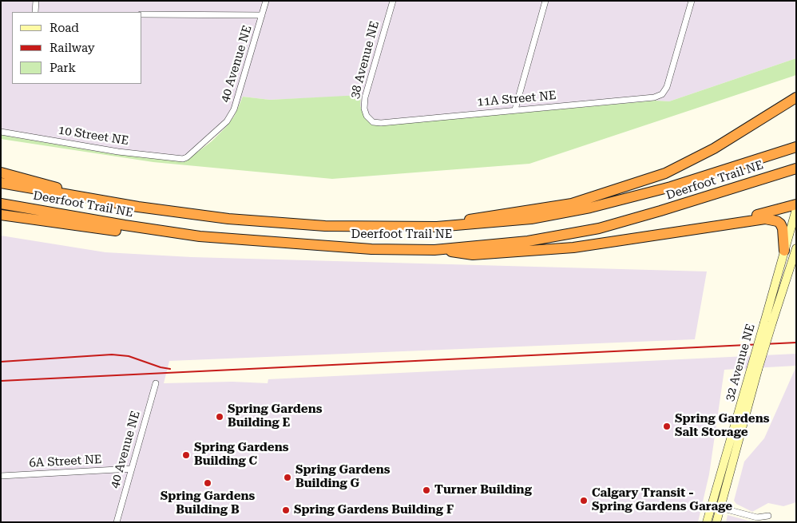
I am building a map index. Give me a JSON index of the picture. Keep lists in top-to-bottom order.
{
  "streets": {
    "highway": ["Deerfoot Trail NE"],
    "main road": ["32 Avenue NE"],
    "street": [
      "38 Avenue NE",
      "40 Avenue NE",
      "11A Street NE",
      "10 Street NE",
      "6A Street NE"
    ]
  },
  "crossings": [
    ["38 Avenue NE", "11A Street NE"],
    ["40 Avenue NE", "10 Street NE"],
    ["40 Avenue NE", "6A Street NE"]
  ],
  "places": [
    "Spring Gardens Building E",
    "Spring Gardens Salt Storage",
    "Spring Gardens Building C",
    "Spring Gardens Building G",
    "Spring Gardens Building B",
    "Turner Building",
    "Calgary Transit - Spring Gardens Garage",
    "Spring Gardens Building F"
  ],
  "legend": ["Road", "Railway", "Park"]
}
